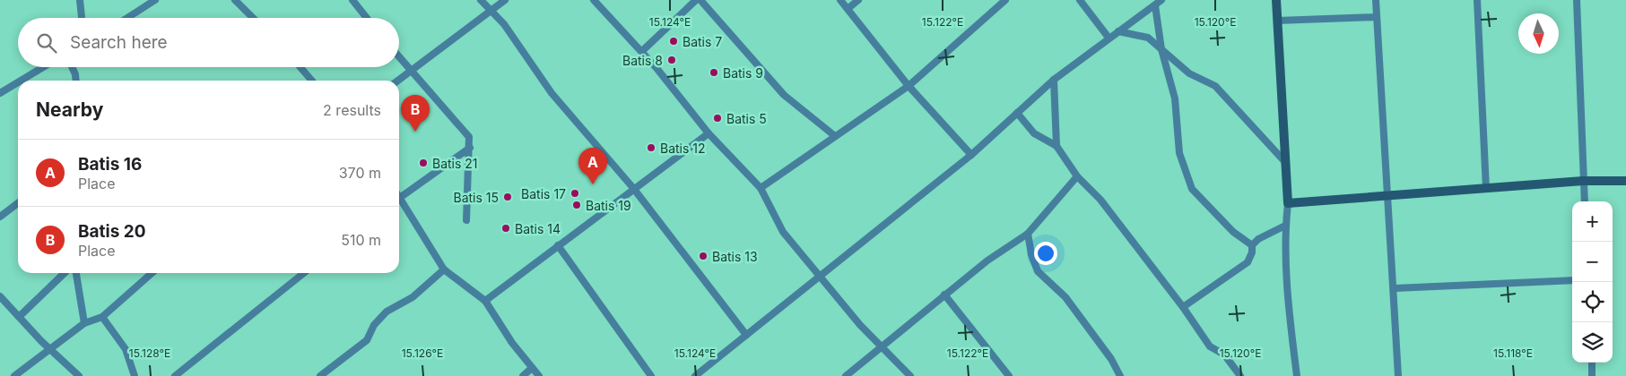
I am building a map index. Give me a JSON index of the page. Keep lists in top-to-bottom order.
{
  "places": [
    "Batis 7",
    "Batis 8",
    "Batis 9",
    "Batis 5",
    "Batis 12",
    "Batis 21",
    "Batis 17",
    "Batis 15",
    "Batis 19",
    "Batis 14",
    "Batis 13"
  ],
  "north": "bottom",
  "page": {
    "search": "Search here",
    "heading": ["Nearby", "2 results"],
    "pins": ["B", "A"],
    "list": [
      {
        "mark": "A",
        "name": "Batis 16",
        "note": "Place",
        "value": "370 m"
      },
      {
        "mark": "B",
        "name": "Batis 20",
        "note": "Place",
        "value": "510 m"
      }
    ],
    "map_buttons": ["+", "−"]
  },
  "coordinates": [
    "15.124°E",
    "15.122°E",
    "15.120°E",
    "15.128°E",
    "15.126°E",
    "15.118°E"
  ]
}
